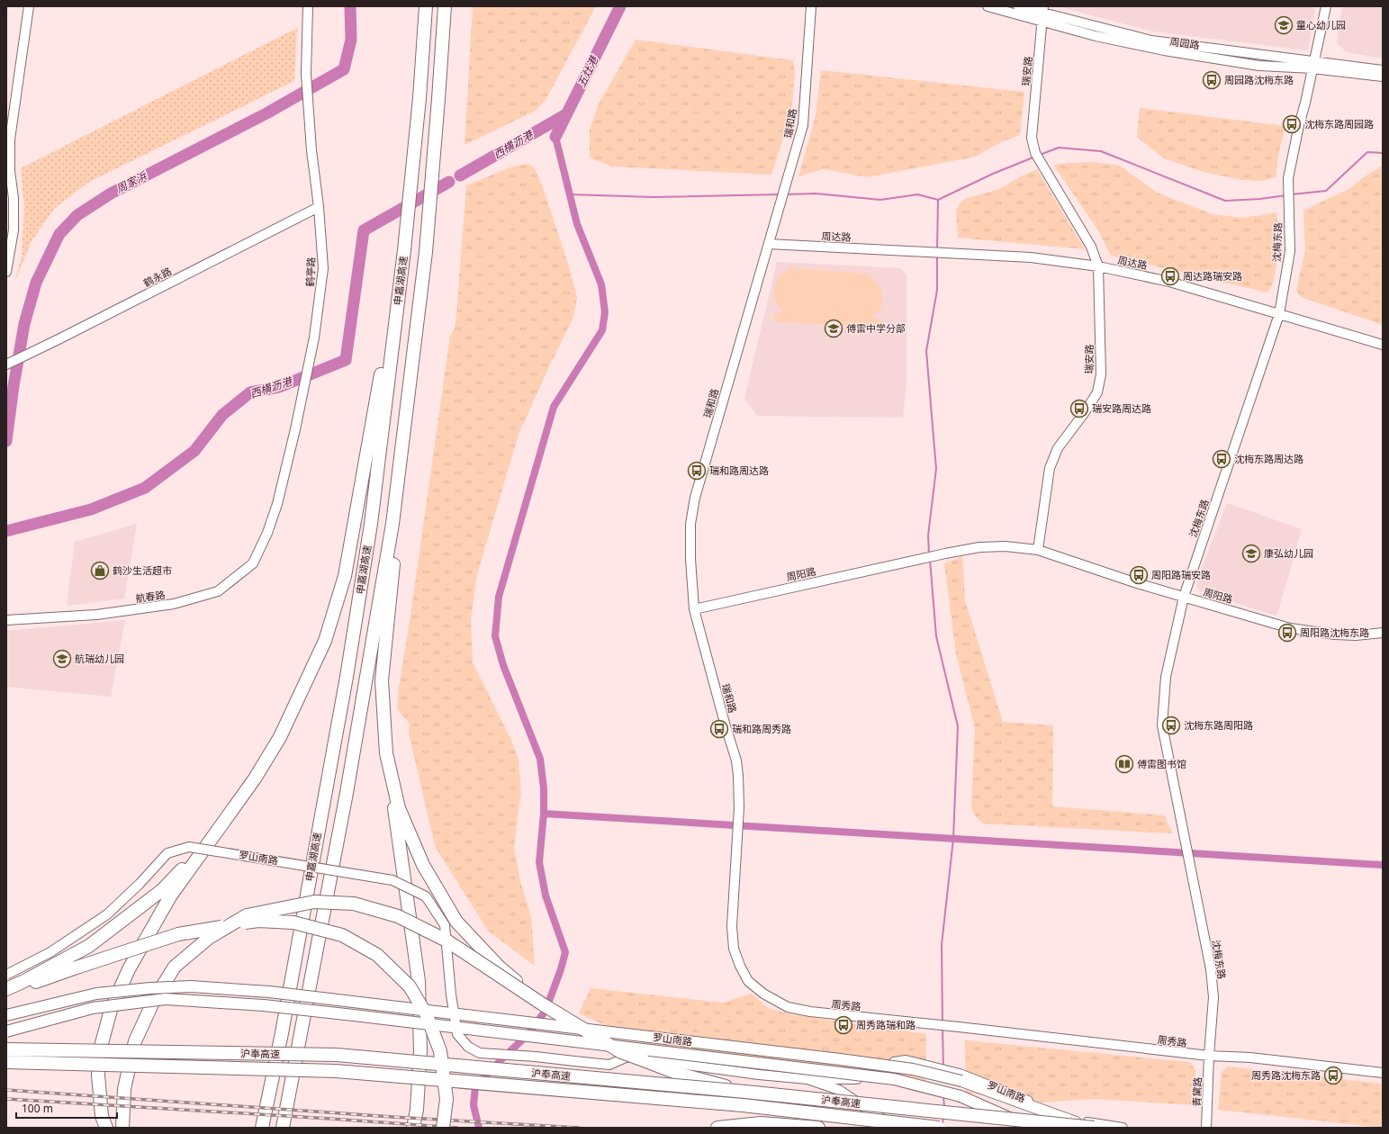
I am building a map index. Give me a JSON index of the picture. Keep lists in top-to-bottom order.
{
  "streets": {
    "highway": ["申嘉湖高速", "沪奉高速"],
    "main road": ["罗山南路"],
    "street": [
      "周园路",
      "瑞安路",
      "瑞和路",
      "周达路",
      "沈梅东路",
      "鹤亭路",
      "鹤永路",
      "周阳路",
      "航春路",
      "周秀路",
      "青黛路"
    ]
  },
  "crossings": [
    ["周园路", "瑞安路"],
    ["周园路", "沈梅东路"],
    ["瑞安路", "周达路"],
    ["瑞安路", "周阳路"],
    ["瑞和路", "周达路"],
    ["瑞和路", "周阳路"],
    ["瑞和路", "周秀路"],
    ["周达路", "沈梅东路"],
    ["沈梅东路", "周阳路"],
    ["沈梅东路", "周秀路"],
    ["沈梅东路", "青黛路"],
    ["鹤亭路", "鹤永路"],
    ["鹤亭路", "航春路"],
    ["周秀路", "青黛路"]
  ],
  "water": ["五灶港", "西横沥港", "周家浜"],
  "places": {
    "school or university": [
      "童心幼儿园",
      "傅雷中学分部",
      "康弘幼儿园",
      "航瑞幼儿园"
    ],
    "bus stop": [
      "周园路沈梅东路",
      "沈梅东路周园路",
      "周达路瑞安路",
      "瑞安路周达路",
      "沈梅东路周达路",
      "瑞和路周达路",
      "周阳路瑞安路",
      "周阳路沈梅东路",
      "沈梅东路周阳路",
      "瑞和路周秀路",
      "周秀路瑞和路",
      "周秀路沈梅东路"
    ],
    "shop": ["鹤沙生活超市"],
    "library": ["傅雷图书馆"]
  },
  "scale_bar": "100 m"
}
